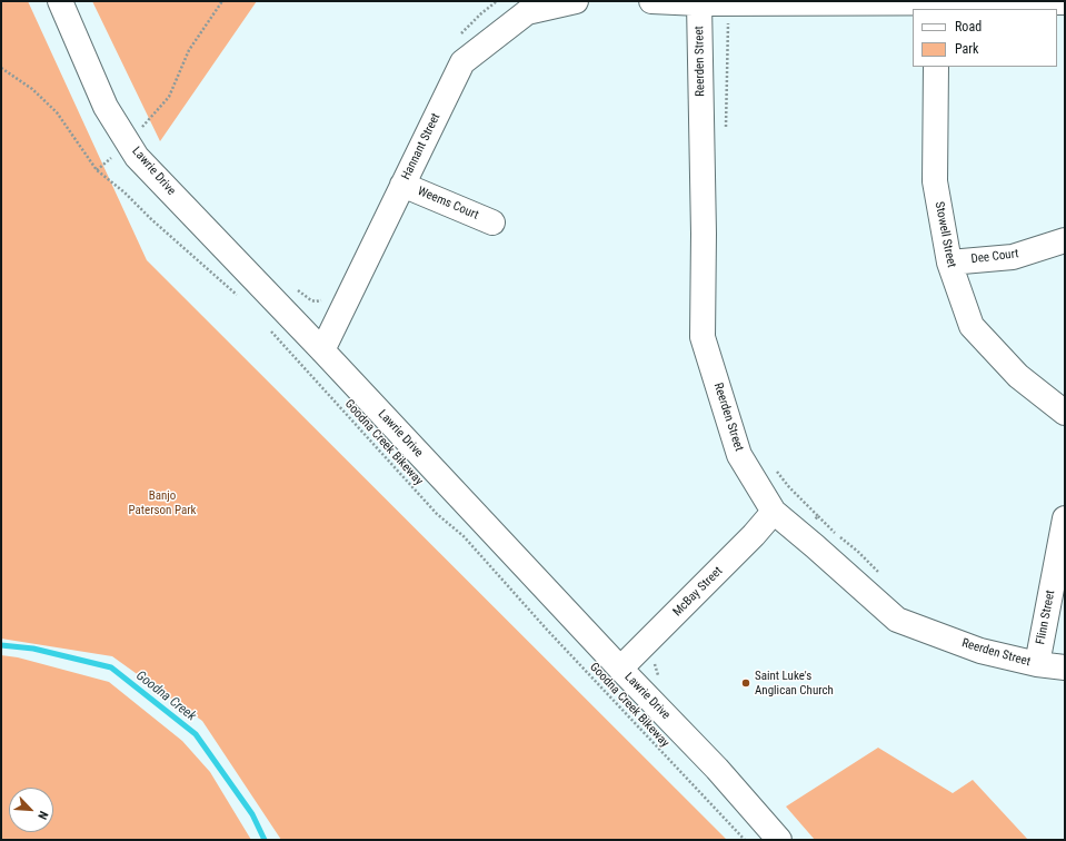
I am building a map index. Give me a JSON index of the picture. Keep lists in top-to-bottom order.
{
  "streets": {
    "street": [
      "Reerden Street",
      "Hannant Street",
      "Lawrie Drive",
      "Weems Court",
      "Stowell Street",
      "Dee Court",
      "McBay Street",
      "Flinn Street"
    ],
    "path": ["Goodna Creek Bikeway"]
  },
  "crossings": [
    ["Reerden Street", "McBay Street"],
    ["Reerden Street", "Flinn Street"],
    ["Hannant Street", "Lawrie Drive"],
    ["Hannant Street", "Weems Court"],
    ["Lawrie Drive", "McBay Street"],
    ["Stowell Street", "Dee Court"]
  ],
  "water": ["Goodna Creek"],
  "parks": ["Banjo Paterson Park"],
  "places": ["Saint Luke's Anglican Church"],
  "legend": ["Road", "Park"],
  "north": "bottom right"
}
